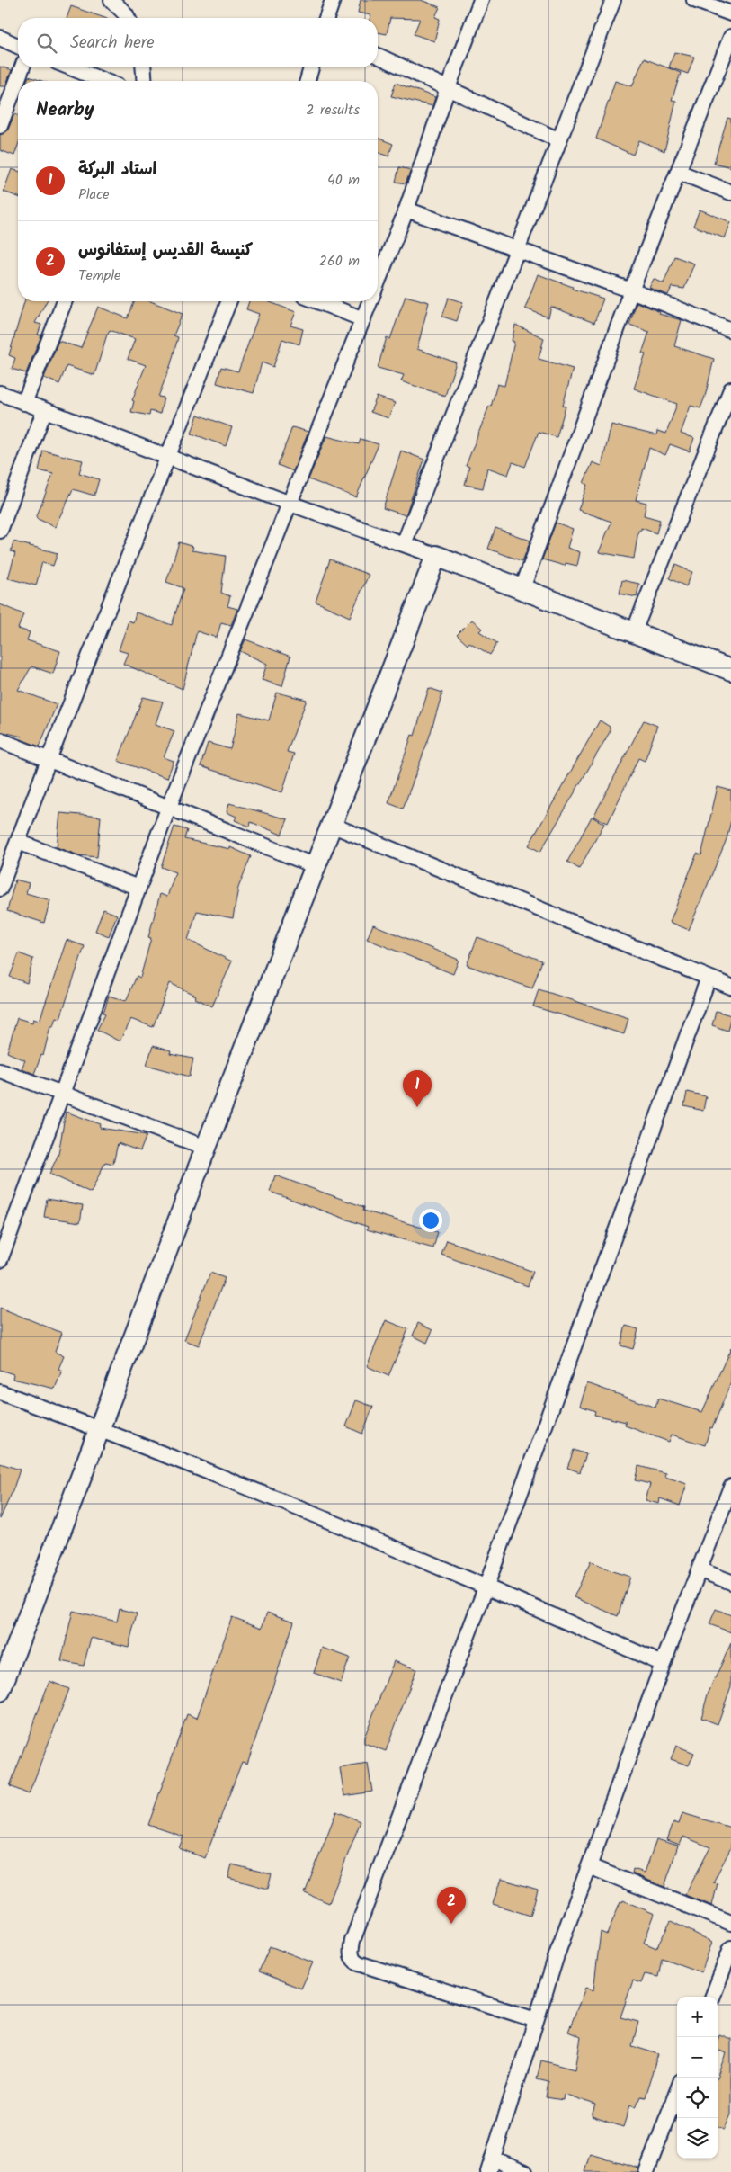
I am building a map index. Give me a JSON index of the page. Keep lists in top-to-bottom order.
{
  "page": {
    "search": "Search here",
    "heading": ["Nearby", "2 results"],
    "list": [
      {
        "mark": "1",
        "name": "استاد البركة",
        "note": "Place",
        "value": "40 m"
      },
      {
        "mark": "2",
        "name": "كنيسة القديس إستفانوس",
        "note": "Temple",
        "value": "260 m"
      }
    ],
    "pins": ["1", "2"],
    "map_buttons": ["+", "−"]
  }
}
